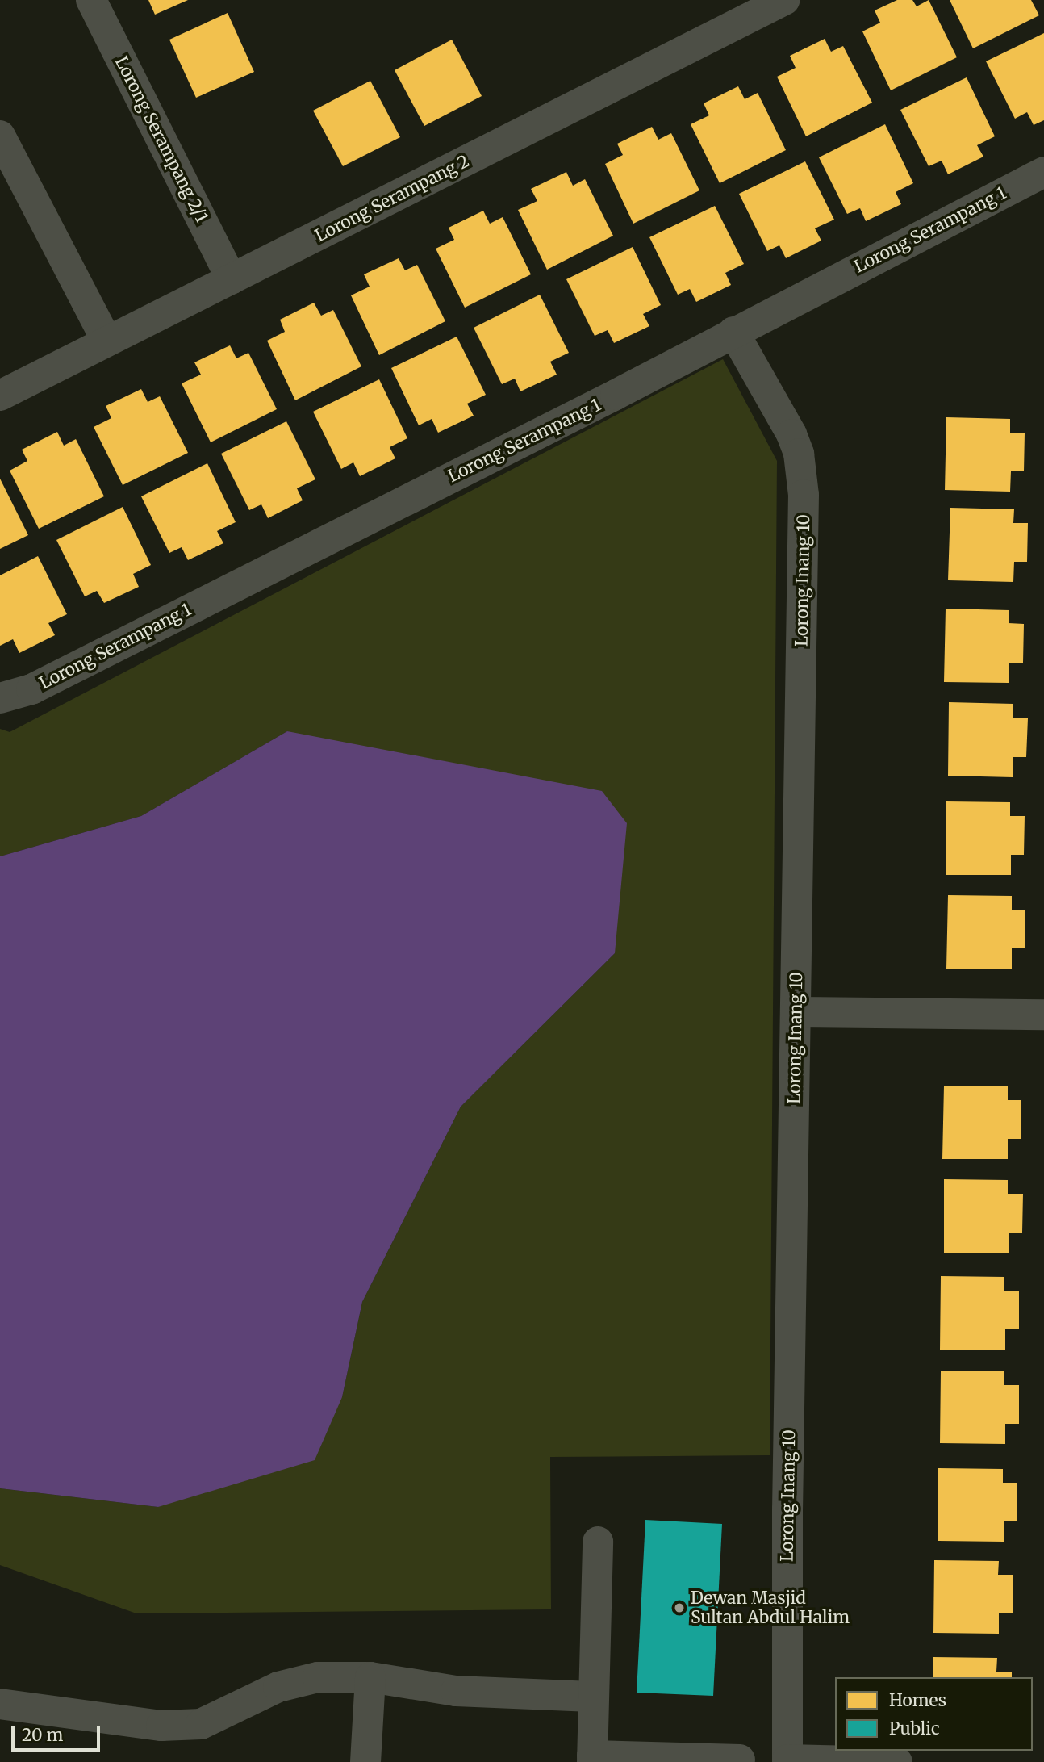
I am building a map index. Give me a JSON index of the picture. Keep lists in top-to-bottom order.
{
  "streets": {
    "street": [
      "Lorong Serampang 2/1",
      "Lorong Serampang 2",
      "Lorong Serampang 1",
      "Lorong Inang 10"
    ]
  },
  "crossings": [
    ["Lorong Serampang 2/1", "Lorong Serampang 2"],
    ["Lorong Serampang 1", "Lorong Inang 10"]
  ],
  "places": ["Dewan Masjid Sultan Abdul Halim"],
  "legend": ["Homes", "Public"],
  "scale_bar": "20 m"
}
